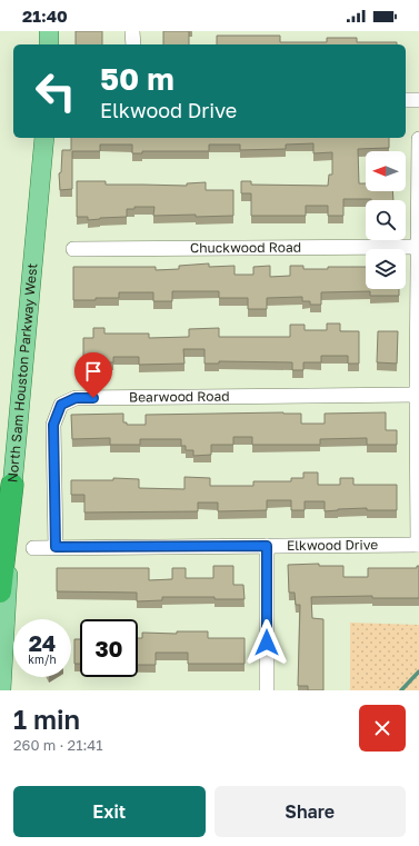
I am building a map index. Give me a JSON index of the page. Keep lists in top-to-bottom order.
{
  "streets": {
    "main road": ["North Sam Houston Parkway West"],
    "street": ["Chuckwood Road", "Bearwood Road", "Elkwood Drive"]
  },
  "crossings": [
    ["Bearwood Road", "Elkwood Drive"]
  ],
  "north": "left",
  "page": {
    "status": "21:40",
    "turn": ["50 m", "Elkwood Drive"],
    "speed": "24 km/h",
    "limit": "30",
    "heading": ["1 min", "260 m · 21:41"],
    "buttons": ["Exit", "Share"]
  }
}
